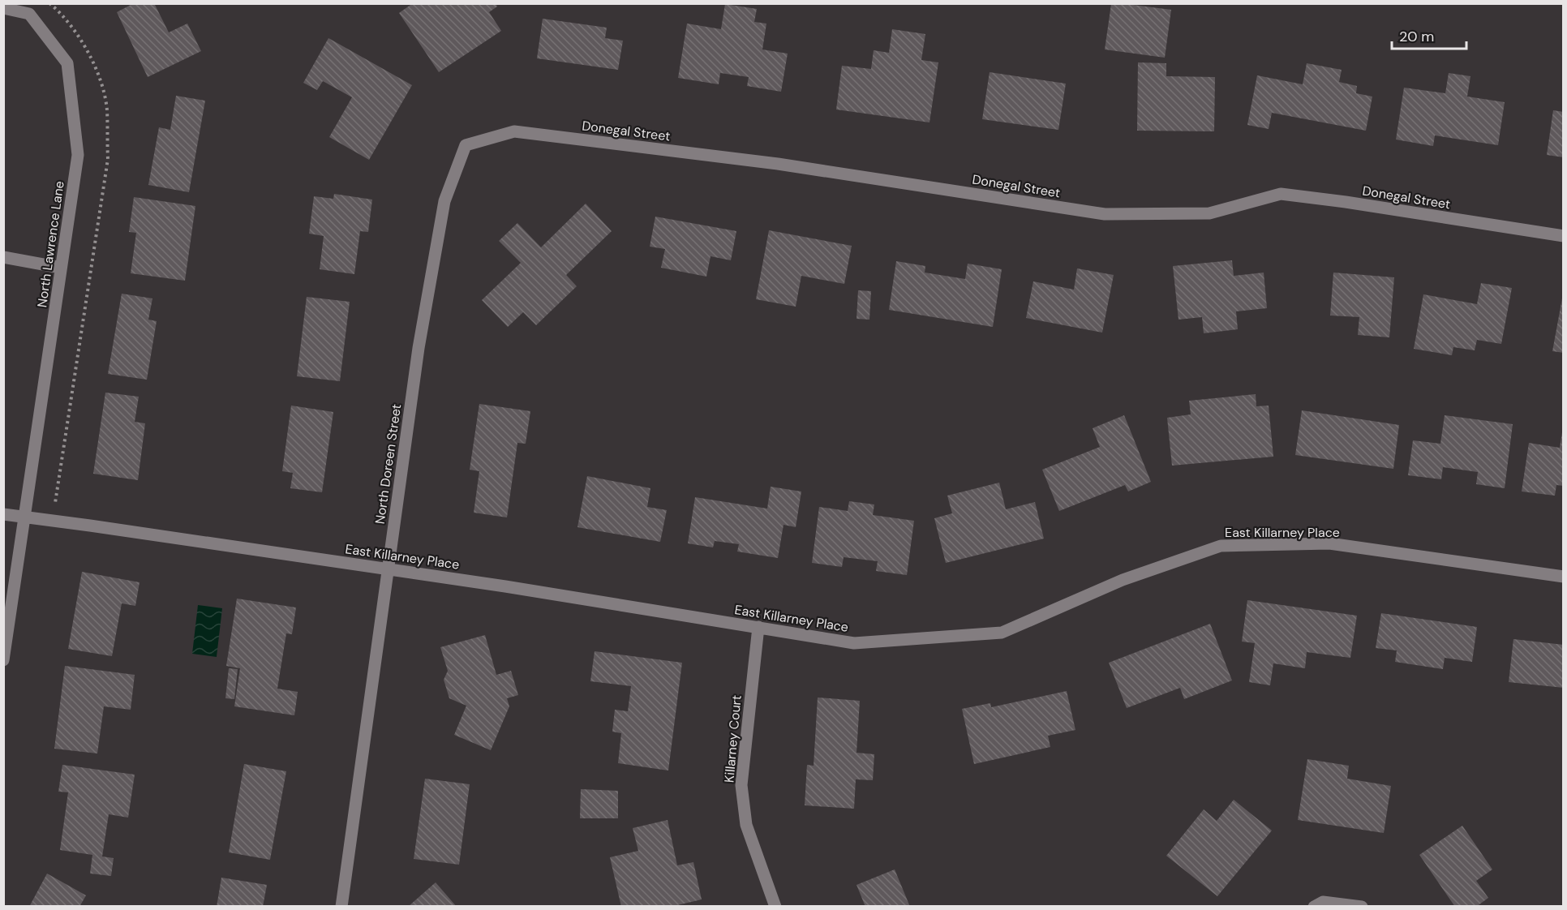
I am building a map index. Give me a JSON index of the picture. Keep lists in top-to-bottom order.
{
  "streets": {
    "street": [
      "Donegal Street",
      "North Lawrence Lane",
      "North Doreen Street",
      "East Killarney Place",
      "Killarney Court"
    ]
  },
  "crossings": [
    ["Donegal Street", "North Doreen Street"],
    ["North Lawrence Lane", "East Killarney Place"],
    ["North Doreen Street", "East Killarney Place"],
    ["East Killarney Place", "Killarney Court"]
  ],
  "scale_bar": "20 m"
}
